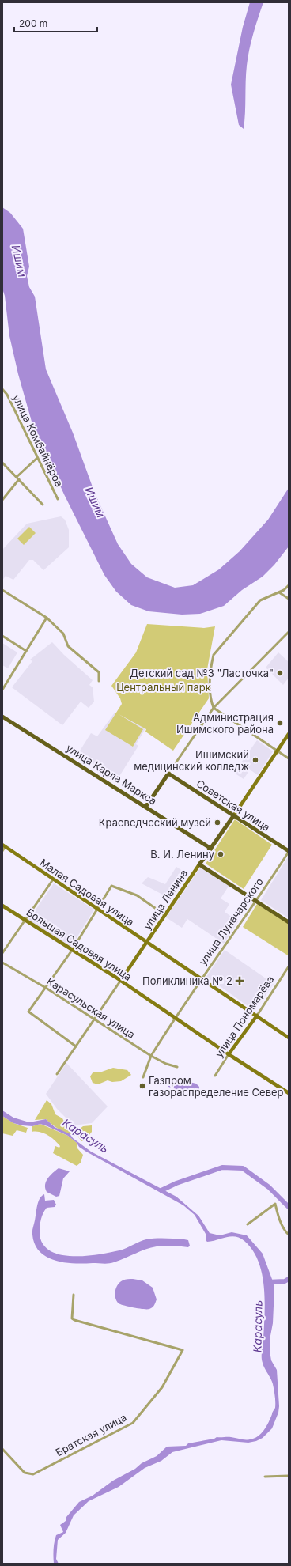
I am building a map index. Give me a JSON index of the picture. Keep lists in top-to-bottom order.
{
  "streets": {
    "main road": ["улица Карла Маркса", "Советская улица", "улица Ленина"],
    "street": [
      "улица Комбайнёров",
      "Малая Садовая улица",
      "улица Луначарского",
      "Большая Садовая улица",
      "Карасульская улица",
      "улица Пономарёва",
      "Братская улица"
    ]
  },
  "crossings": [
    ["улица Карла Маркса", "улица Ленина"],
    ["Советская улица", "улица Ленина"],
    ["Советская улица", "улица Луначарского"],
    ["Малая Садовая улица", "улица Ленина"],
    ["Малая Садовая улица", "улица Луначарского"],
    ["Малая Садовая улица", "улица Пономарёва"],
    ["улица Ленина", "Большая Садовая улица"],
    ["улица Ленина", "Карасульская улица"],
    ["улица Луначарского", "Большая Садовая улица"],
    ["улица Луначарского", "Карасульская улица"],
    ["Большая Садовая улица", "улица Пономарёва"]
  ],
  "water": ["Ишим", "Карасуль"],
  "parks": ["Центральный парк"],
  "places": {
    "other": [
      "Детский сад №3 \"Ласточка\"",
      "Администрация Ишимского района",
      "Ишимский медицинский колледж",
      "Краеведческий музей",
      "В. И. Ленину",
      "Газпром газораспределение Север"
    ],
    "health": ["Поликлиника № 2"]
  },
  "scale_bar": "200 m"
}
